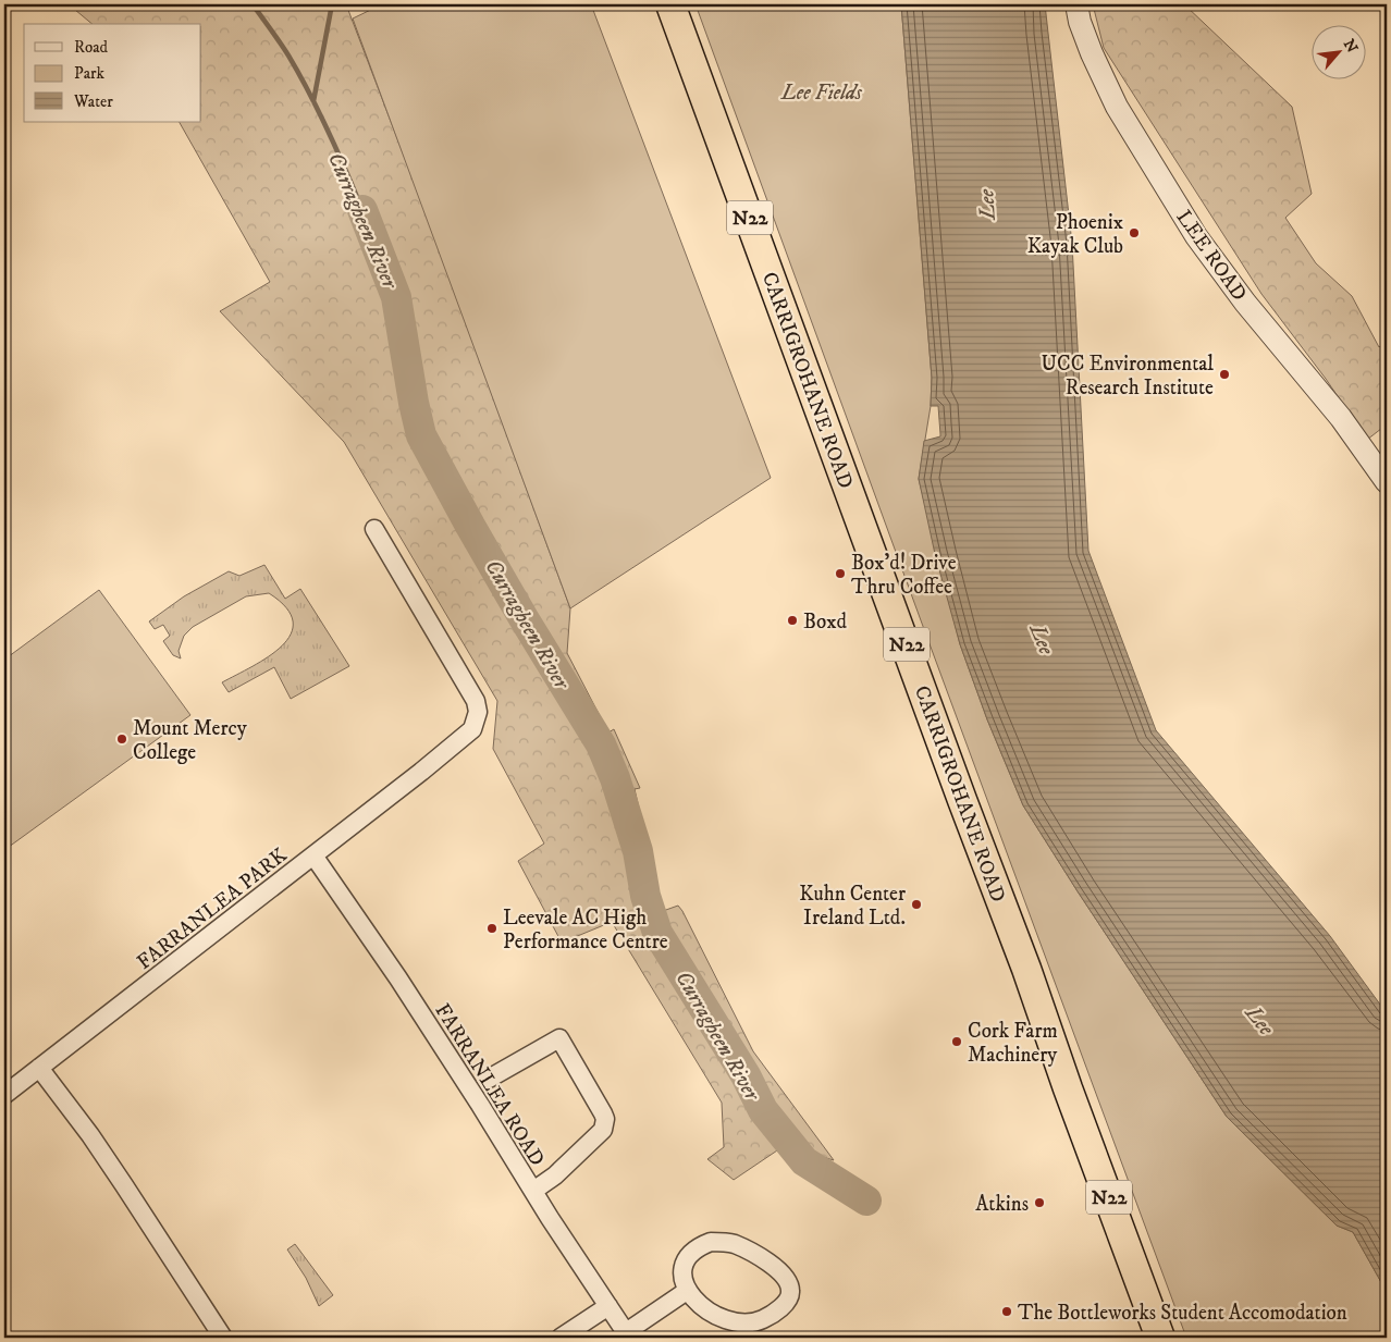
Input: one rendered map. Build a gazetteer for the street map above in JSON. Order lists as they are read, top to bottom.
{
  "streets": {
    "highway": ["N22", "CARRIGROHANE ROAD"],
    "street": ["LEE ROAD", "FARRANLEA PARK", "FARRANLEA ROAD"]
  },
  "crossings": [
    ["FARRANLEA PARK", "FARRANLEA ROAD"]
  ],
  "water": ["Lee", "Curragheen River"],
  "parks": ["Lee Fields"],
  "places": [
    "Phoenix Kayak Club",
    "UCC Environmental Research Institute",
    "Box'd! Drive Thru Coffee",
    "Boxd",
    "Mount Mercy College",
    "Kuhn Center Ireland Ltd.",
    "Leevale AC High Performance Centre",
    "Cork Farm Machinery",
    "Atkins",
    "The Bottleworks Student Accomodation"
  ],
  "legend": ["Road", "Park", "Water"],
  "north": "top right"
}
